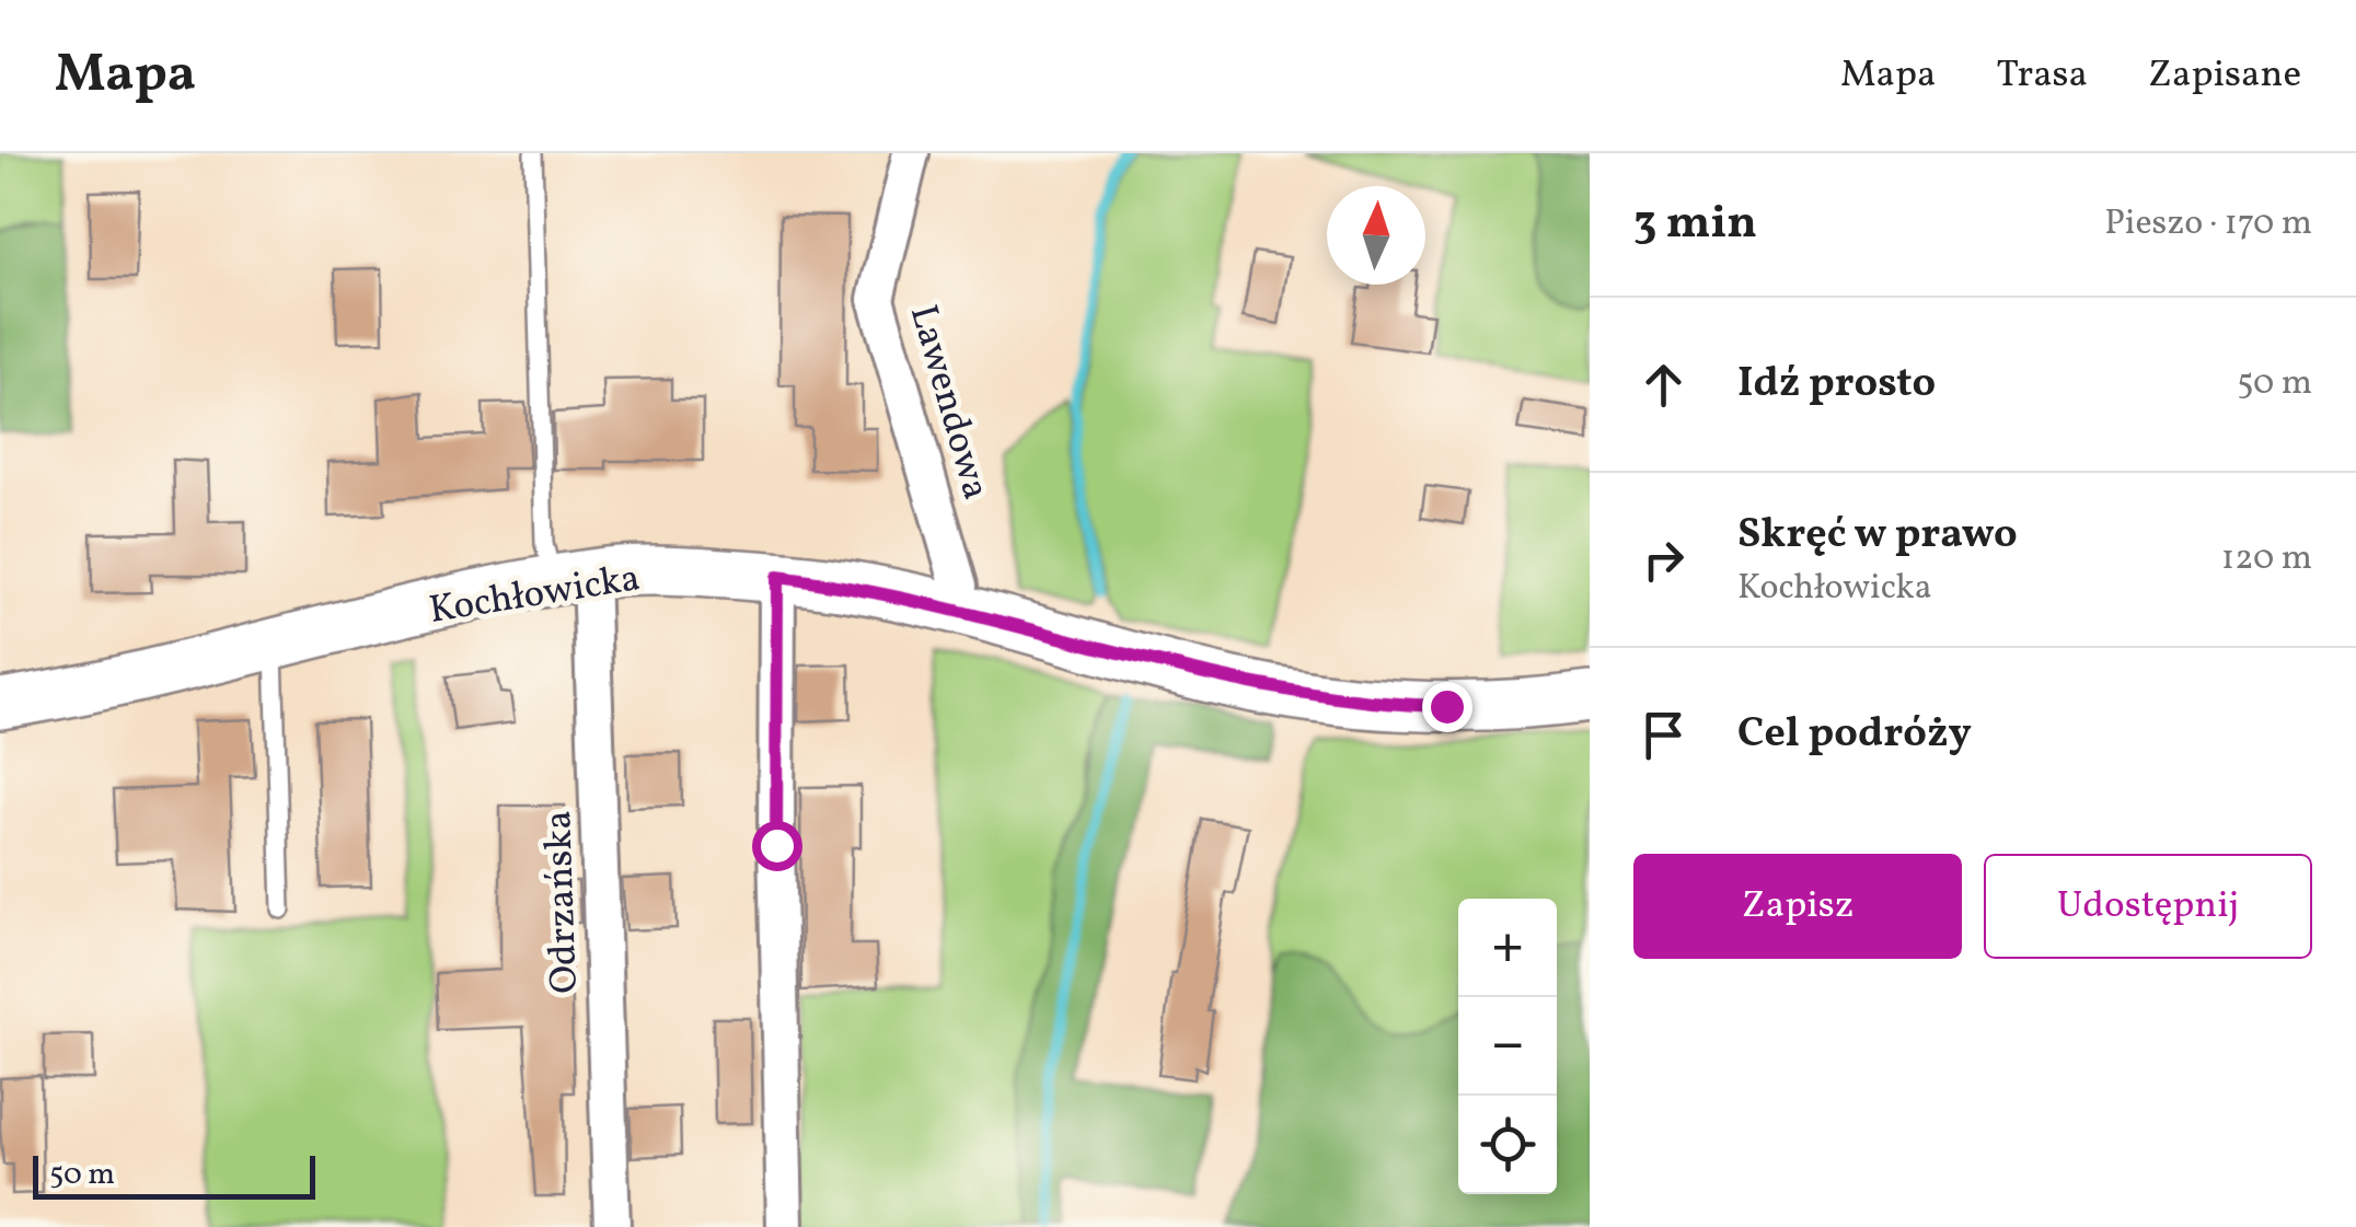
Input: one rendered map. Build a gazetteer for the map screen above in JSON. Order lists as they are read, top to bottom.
{
  "streets": {
    "street": ["Lawendowa", "Kochłowicka", "Odrzańska"]
  },
  "crossings": [
    ["Lawendowa", "Kochłowicka"],
    ["Kochłowicka", "Odrzańska"]
  ],
  "scale_bar": "50 m",
  "north": "top",
  "page": {
    "header": "Mapa",
    "nav": ["Mapa", "Trasa", "Zapisane"],
    "heading": ["3 min", "Pieszo · 170 m"],
    "list": [
      ["Idź prosto", "50 m"],
      ["Skręć w prawo", "Kochłowicka", "120 m"],
      "Cel podróży"
    ],
    "buttons": ["Zapisz", "Udostępnij"],
    "map_buttons": ["+", "−"],
    "scale": "50 m"
  }
}
